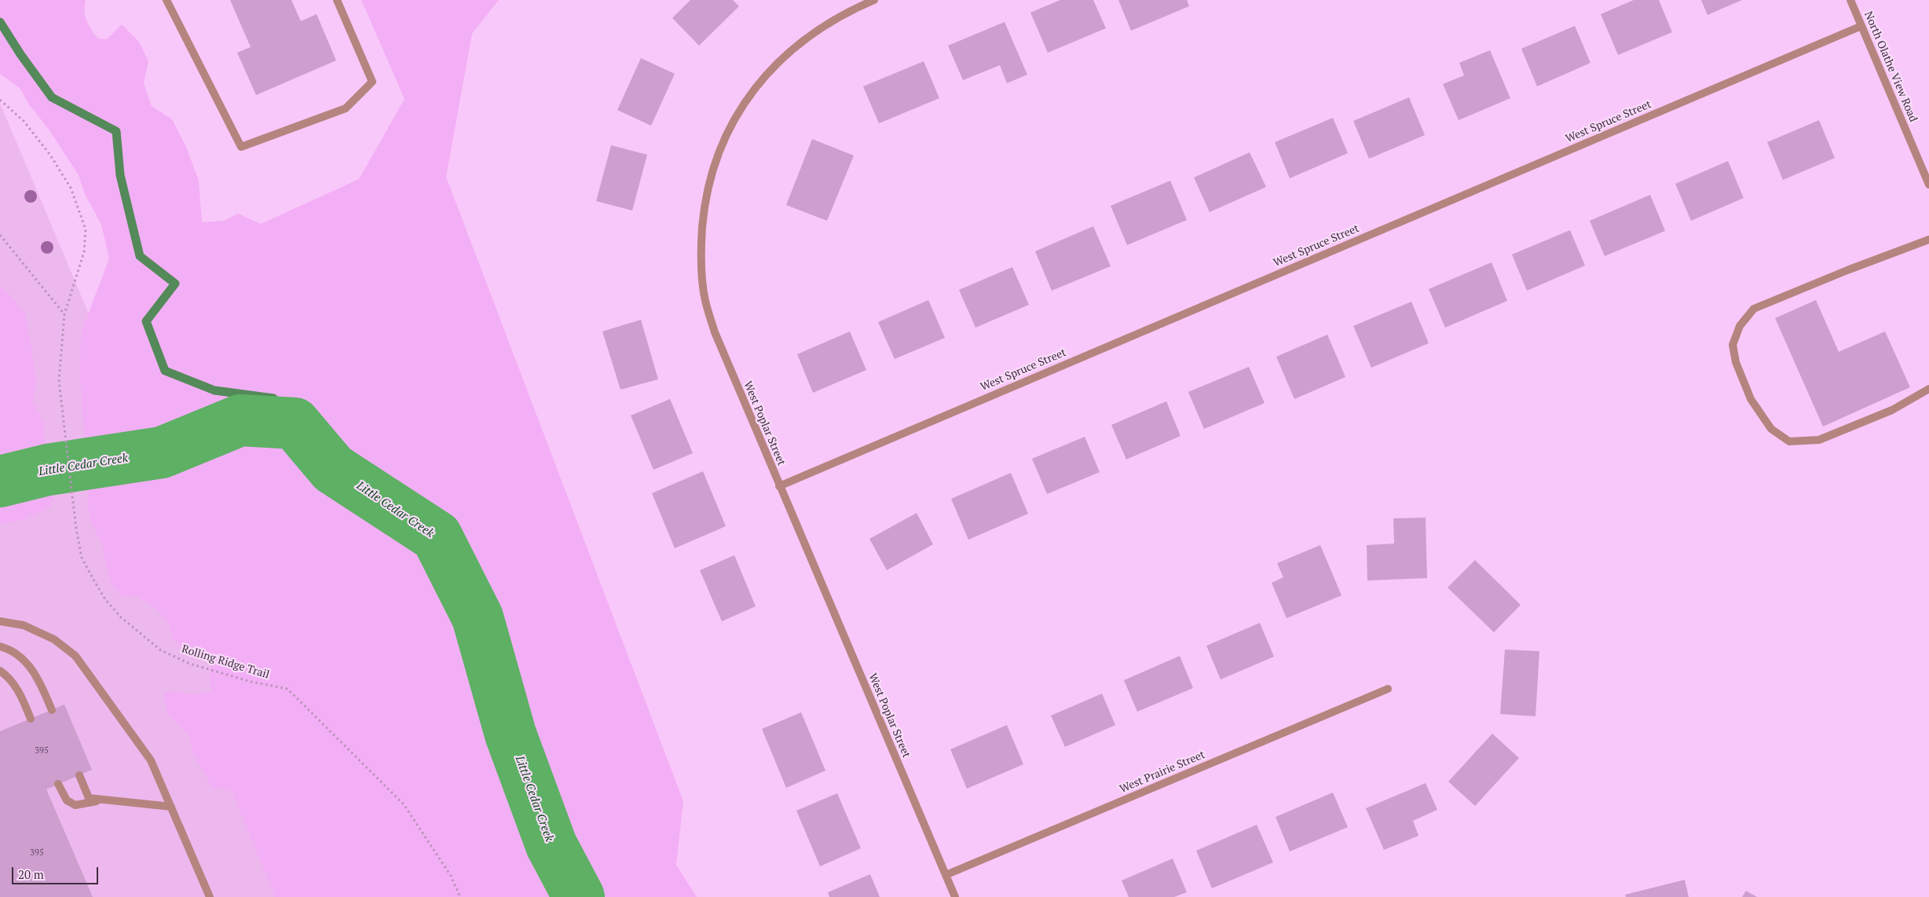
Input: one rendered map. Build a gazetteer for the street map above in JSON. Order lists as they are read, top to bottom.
{
  "streets": {
    "street": [
      "North Olathe View Road",
      "West Spruce Street",
      "West Poplar Street",
      "West Prairie Street"
    ],
    "path": ["Rolling Ridge Trail"]
  },
  "crossings": [
    ["North Olathe View Road", "West Spruce Street"],
    ["West Spruce Street", "West Poplar Street"],
    ["West Poplar Street", "West Prairie Street"]
  ],
  "water": ["Little Cedar Creek"],
  "house_numbers": ["395", "395"],
  "scale_bar": "20 m"
}
